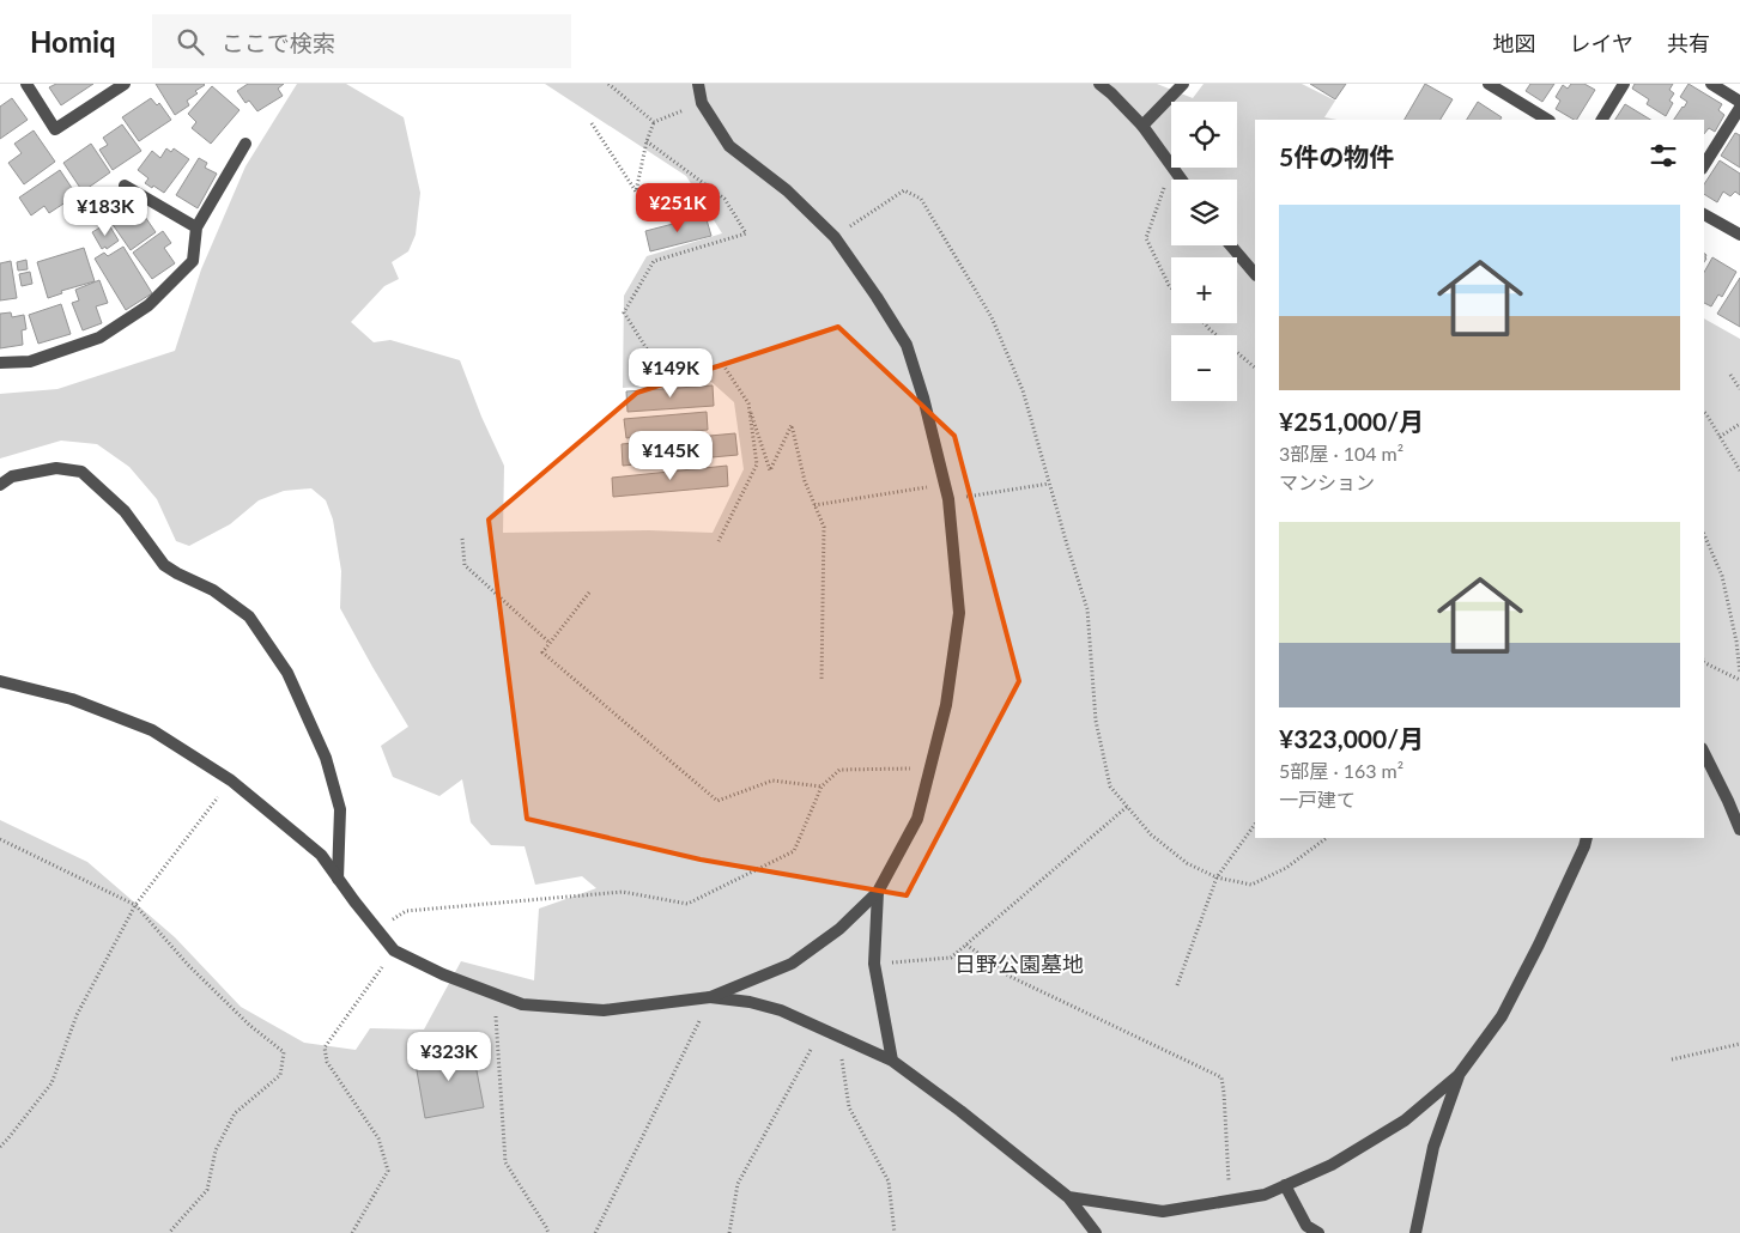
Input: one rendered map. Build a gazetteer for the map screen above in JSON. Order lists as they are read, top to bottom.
{
  "parks": ["日野公園墓地"],
  "page": {
    "header": "Homiq",
    "search": "ここで検索",
    "nav": ["地図", "レイヤ", "共有"],
    "map_buttons": ["+", "−"],
    "heading": "5件の物件",
    "price": [
      "¥251K",
      "¥183K",
      "¥149K",
      "¥145K",
      "¥323K"
    ],
    "list": [
      {
        "name": "¥251,000/月",
        "note": "3部屋 · 104 m² · マンション"
      },
      {
        "name": "¥323,000/月",
        "note": "5部屋 · 163 m² · 一戸建て"
      }
    ]
  }
}
